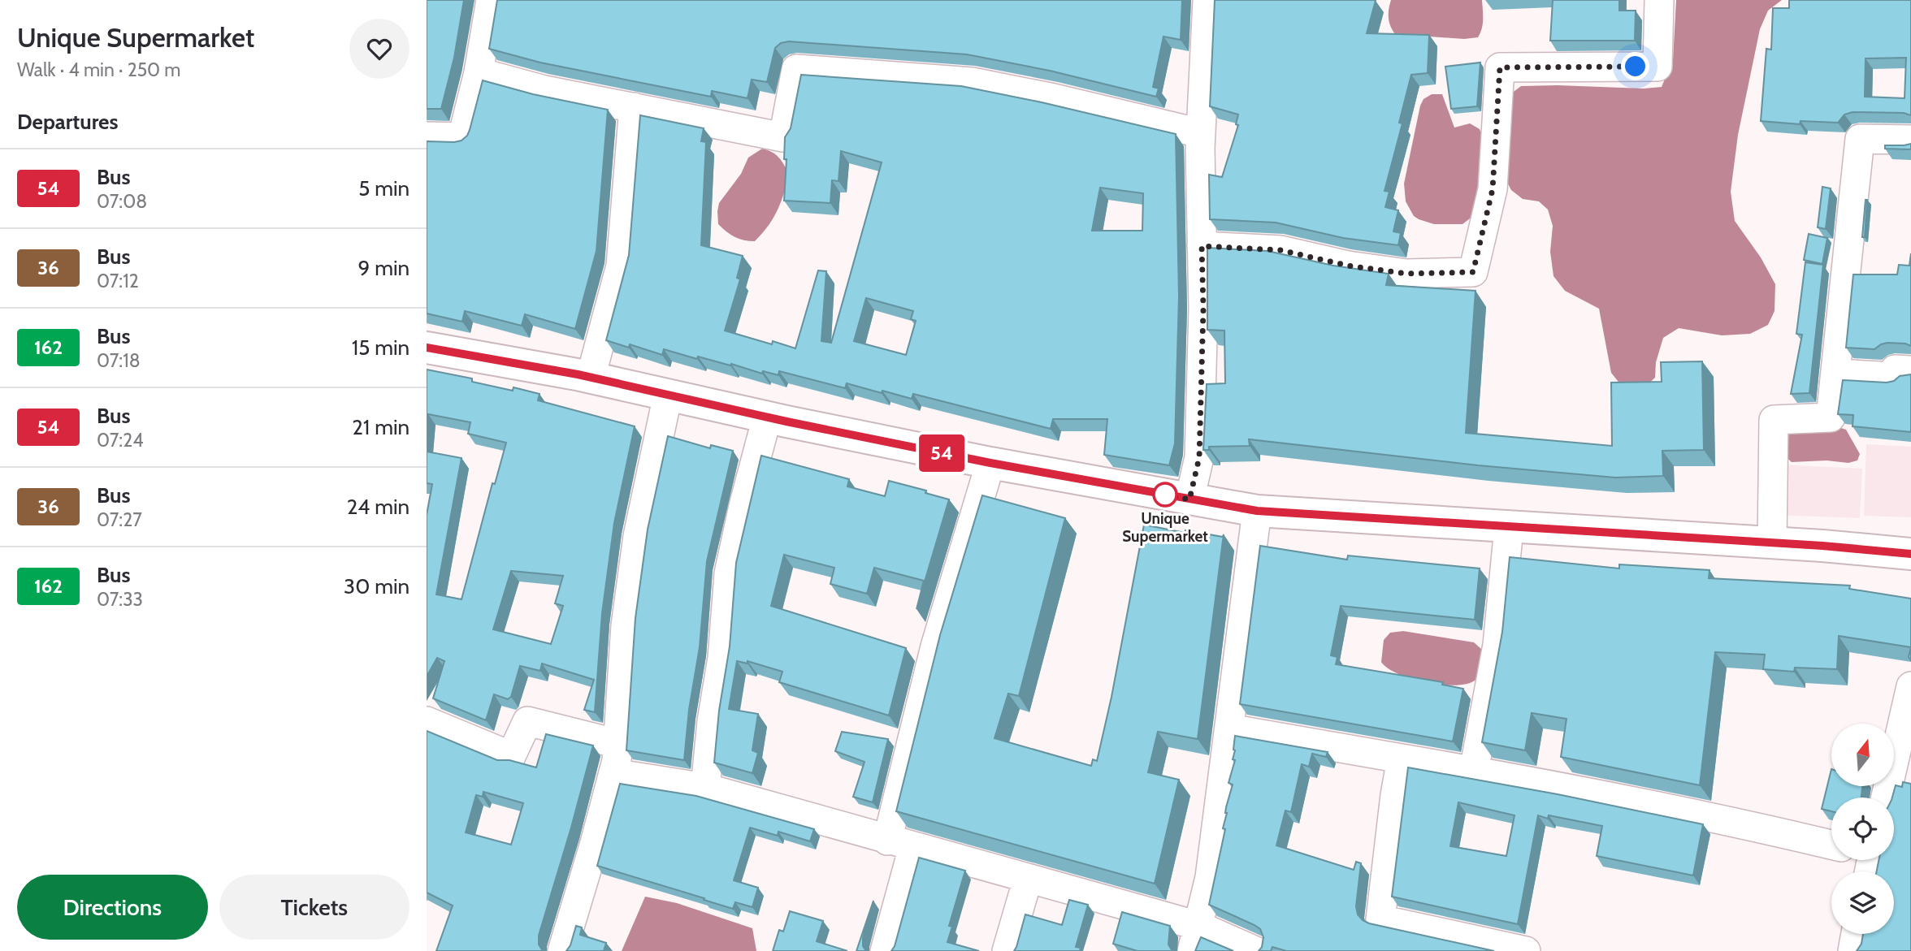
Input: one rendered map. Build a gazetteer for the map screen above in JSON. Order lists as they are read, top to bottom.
{
  "places": ["Unique Supermarket"],
  "lines": ["bus line 54"],
  "north": "top",
  "page": {
    "heading": [
      ["Unique Supermarket", "Walk · 4 min · 250 m"],
      "Departures"
    ],
    "on_map": "54",
    "list": [
      {
        "mark": "54",
        "name": "Bus",
        "note": "07:08",
        "value": "5 min"
      },
      {
        "mark": "36",
        "name": "Bus",
        "note": "07:12",
        "value": "9 min"
      },
      {
        "mark": "162",
        "name": "Bus",
        "note": "07:18",
        "value": "15 min"
      },
      {
        "mark": "54",
        "name": "Bus",
        "note": "07:24",
        "value": "21 min"
      },
      {
        "mark": "36",
        "name": "Bus",
        "note": "07:27",
        "value": "24 min"
      },
      {
        "mark": "162",
        "name": "Bus",
        "note": "07:33",
        "value": "30 min"
      }
    ],
    "buttons": ["Directions", "Tickets"]
  }
}
